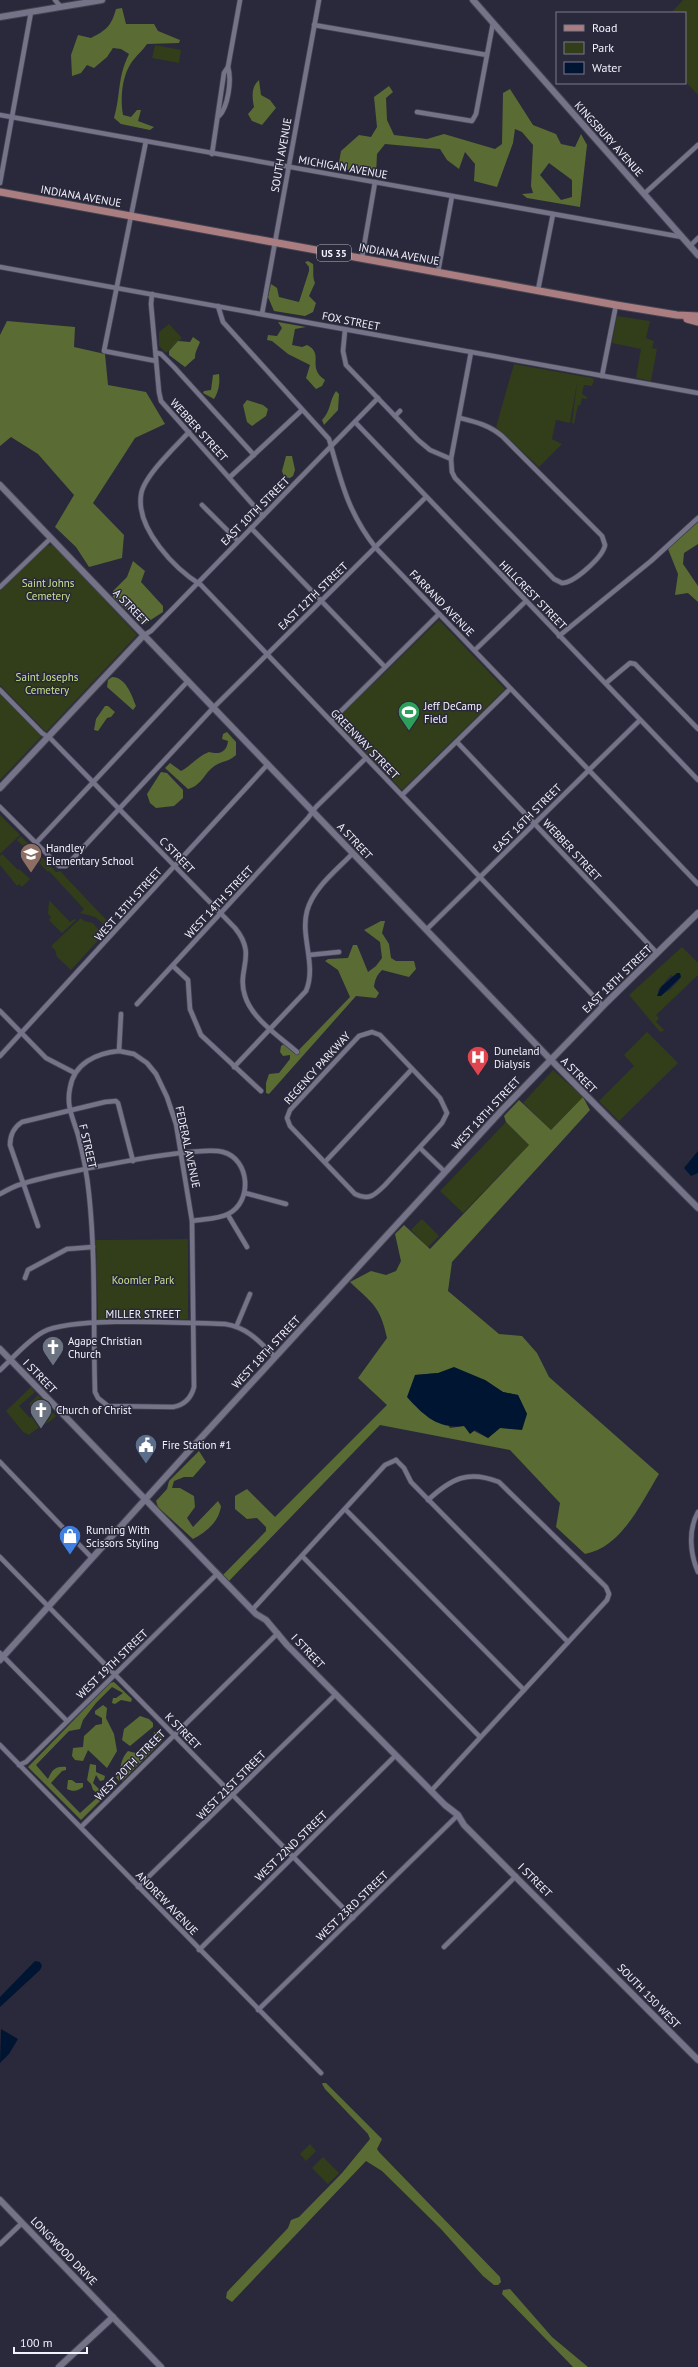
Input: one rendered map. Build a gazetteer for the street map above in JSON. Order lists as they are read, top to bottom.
{
  "streets": {
    "main road": ["INDIANA AVENUE", "US 35"],
    "street": [
      "KINGSBURY AVENUE",
      "SOUTH AVENUE",
      "MICHIGAN AVENUE",
      "FOX STREET",
      "WEBBER STREET",
      "EAST 10TH STREET",
      "HILLCREST STREET",
      "EAST 12TH STREET",
      "FARRAND AVENUE",
      "A STREET",
      "GREENWAY STREET",
      "EAST 16TH STREET",
      "C STREET",
      "WEST 14TH STREET",
      "WEST 13TH STREET",
      "EAST 18TH STREET",
      "REGENCY PARKWAY",
      "WEST 18TH STREET",
      "F STREET",
      "FEDERAL AVENUE",
      "MILLER STREET",
      "I STREET",
      "WEST 19TH STREET",
      "K STREET",
      "WEST 20TH STREET",
      "WEST 21ST STREET",
      "WEST 22ND STREET",
      "ANDREW AVENUE",
      "WEST 23RD STREET",
      "SOUTH 150 WEST",
      "LONGWOOD DRIVE"
    ]
  },
  "crossings": [
    ["KINGSBURY AVENUE", "MICHIGAN AVENUE"],
    ["SOUTH AVENUE", "MICHIGAN AVENUE"],
    ["SOUTH AVENUE", "INDIANA AVENUE"],
    ["SOUTH AVENUE", "FOX STREET"],
    ["FOX STREET", "WEBBER STREET"],
    ["FOX STREET", "FARRAND AVENUE"],
    ["WEBBER STREET", "EAST 10TH STREET"],
    ["WEBBER STREET", "GREENWAY STREET"],
    ["WEBBER STREET", "EAST 16TH STREET"],
    ["WEBBER STREET", "EAST 18TH STREET"],
    ["EAST 10TH STREET", "HILLCREST STREET"],
    ["EAST 10TH STREET", "FARRAND AVENUE"],
    ["EAST 10TH STREET", "A STREET"],
    ["EAST 10TH STREET", "GREENWAY STREET"],
    ["HILLCREST STREET", "EAST 12TH STREET"],
    ["HILLCREST STREET", "EAST 16TH STREET"],
    ["EAST 12TH STREET", "FARRAND AVENUE"],
    ["EAST 12TH STREET", "A STREET"],
    ["EAST 12TH STREET", "GREENWAY STREET"],
    ["EAST 12TH STREET", "C STREET"],
    ["FARRAND AVENUE", "EAST 16TH STREET"],
    ["A STREET", "EAST 16TH STREET"],
    ["A STREET", "WEST 14TH STREET"],
    ["A STREET", "WEST 13TH STREET"],
    ["A STREET", "EAST 18TH STREET"],
    ["A STREET", "WEST 18TH STREET"],
    ["GREENWAY STREET", "EAST 16TH STREET"],
    ["GREENWAY STREET", "WEST 14TH STREET"],
    ["GREENWAY STREET", "EAST 18TH STREET"],
    ["C STREET", "WEST 14TH STREET"],
    ["C STREET", "WEST 13TH STREET"],
    ["EAST 18TH STREET", "WEST 18TH STREET"],
    ["WEST 18TH STREET", "MILLER STREET"],
    ["WEST 18TH STREET", "I STREET"],
    ["WEST 18TH STREET", "K STREET"],
    ["F STREET", "FEDERAL AVENUE"],
    ["F STREET", "MILLER STREET"],
    ["FEDERAL AVENUE", "MILLER STREET"],
    ["MILLER STREET", "I STREET"],
    ["I STREET", "WEST 19TH STREET"],
    ["I STREET", "WEST 20TH STREET"],
    ["I STREET", "WEST 21ST STREET"],
    ["I STREET", "WEST 22ND STREET"],
    ["I STREET", "WEST 23RD STREET"],
    ["I STREET", "SOUTH 150 WEST"],
    ["WEST 19TH STREET", "K STREET"],
    ["WEST 19TH STREET", "ANDREW AVENUE"],
    ["K STREET", "WEST 20TH STREET"],
    ["K STREET", "WEST 21ST STREET"],
    ["K STREET", "WEST 22ND STREET"],
    ["K STREET", "WEST 23RD STREET"],
    ["WEST 20TH STREET", "ANDREW AVENUE"],
    ["WEST 21ST STREET", "ANDREW AVENUE"],
    ["WEST 22ND STREET", "ANDREW AVENUE"],
    ["ANDREW AVENUE", "WEST 23RD STREET"]
  ],
  "parks": ["Saint Johns Cemetery", "Saint Josephs Cemetery", "Koomler Park"],
  "places": {
    "sports": ["Jeff DeCamp Field"],
    "school or university": ["Handley Elementary School"],
    "hospital": ["Duneland Dialysis"],
    "church": ["Agape Christian Church", "Church of Christ"],
    "public building": ["Fire Station #1"],
    "shop": ["Running With Scissors Styling"]
  },
  "legend": ["Road", "Park", "Water"],
  "scale_bar": "100 m"
}
